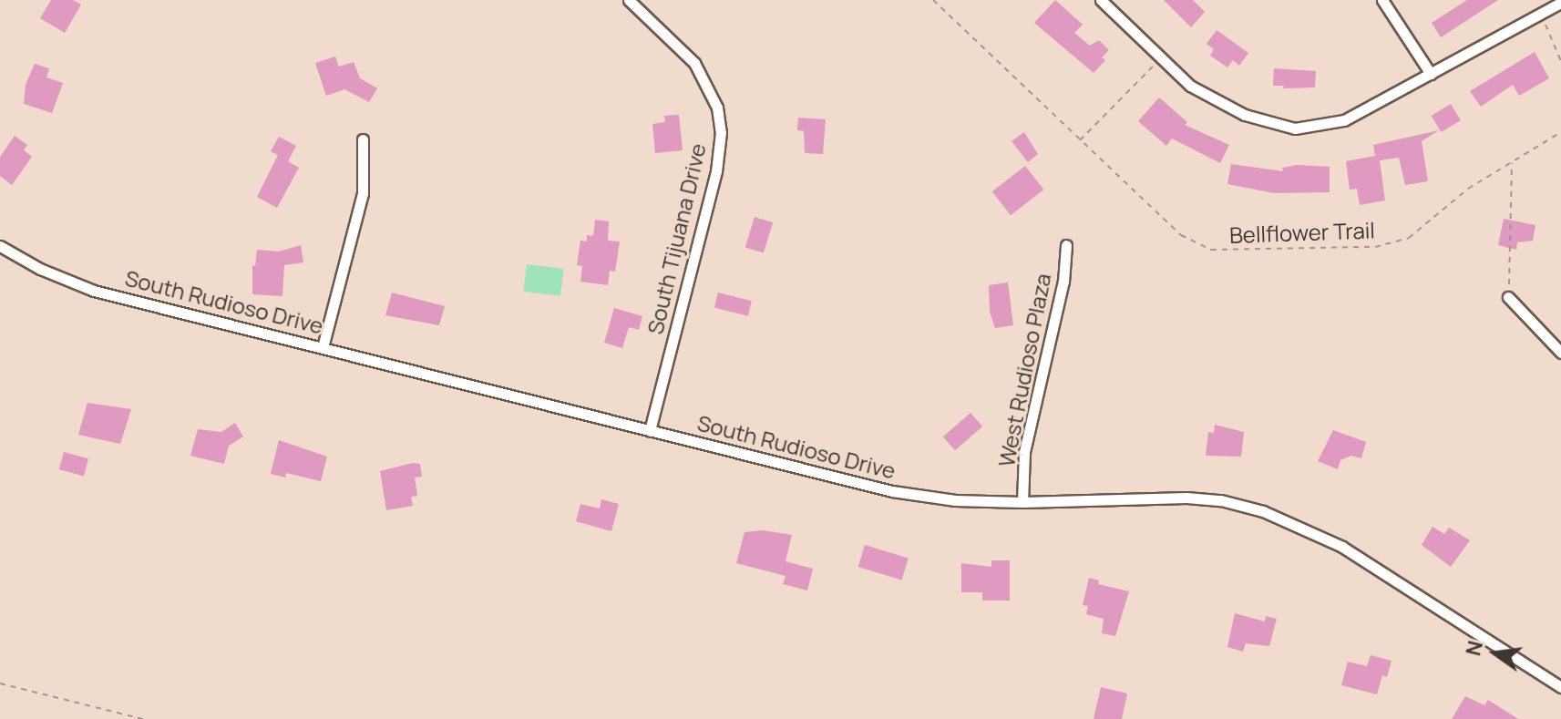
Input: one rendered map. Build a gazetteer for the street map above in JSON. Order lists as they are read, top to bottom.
{
  "streets": {
    "street": ["South Tijuana Drive", "South Rudioso Drive", "West Rudioso Plaza"],
    "path": ["Bellflower Trail"]
  },
  "crossings": [
    ["South Tijuana Drive", "South Rudioso Drive"],
    ["South Rudioso Drive", "West Rudioso Plaza"]
  ],
  "north": "left"
}
